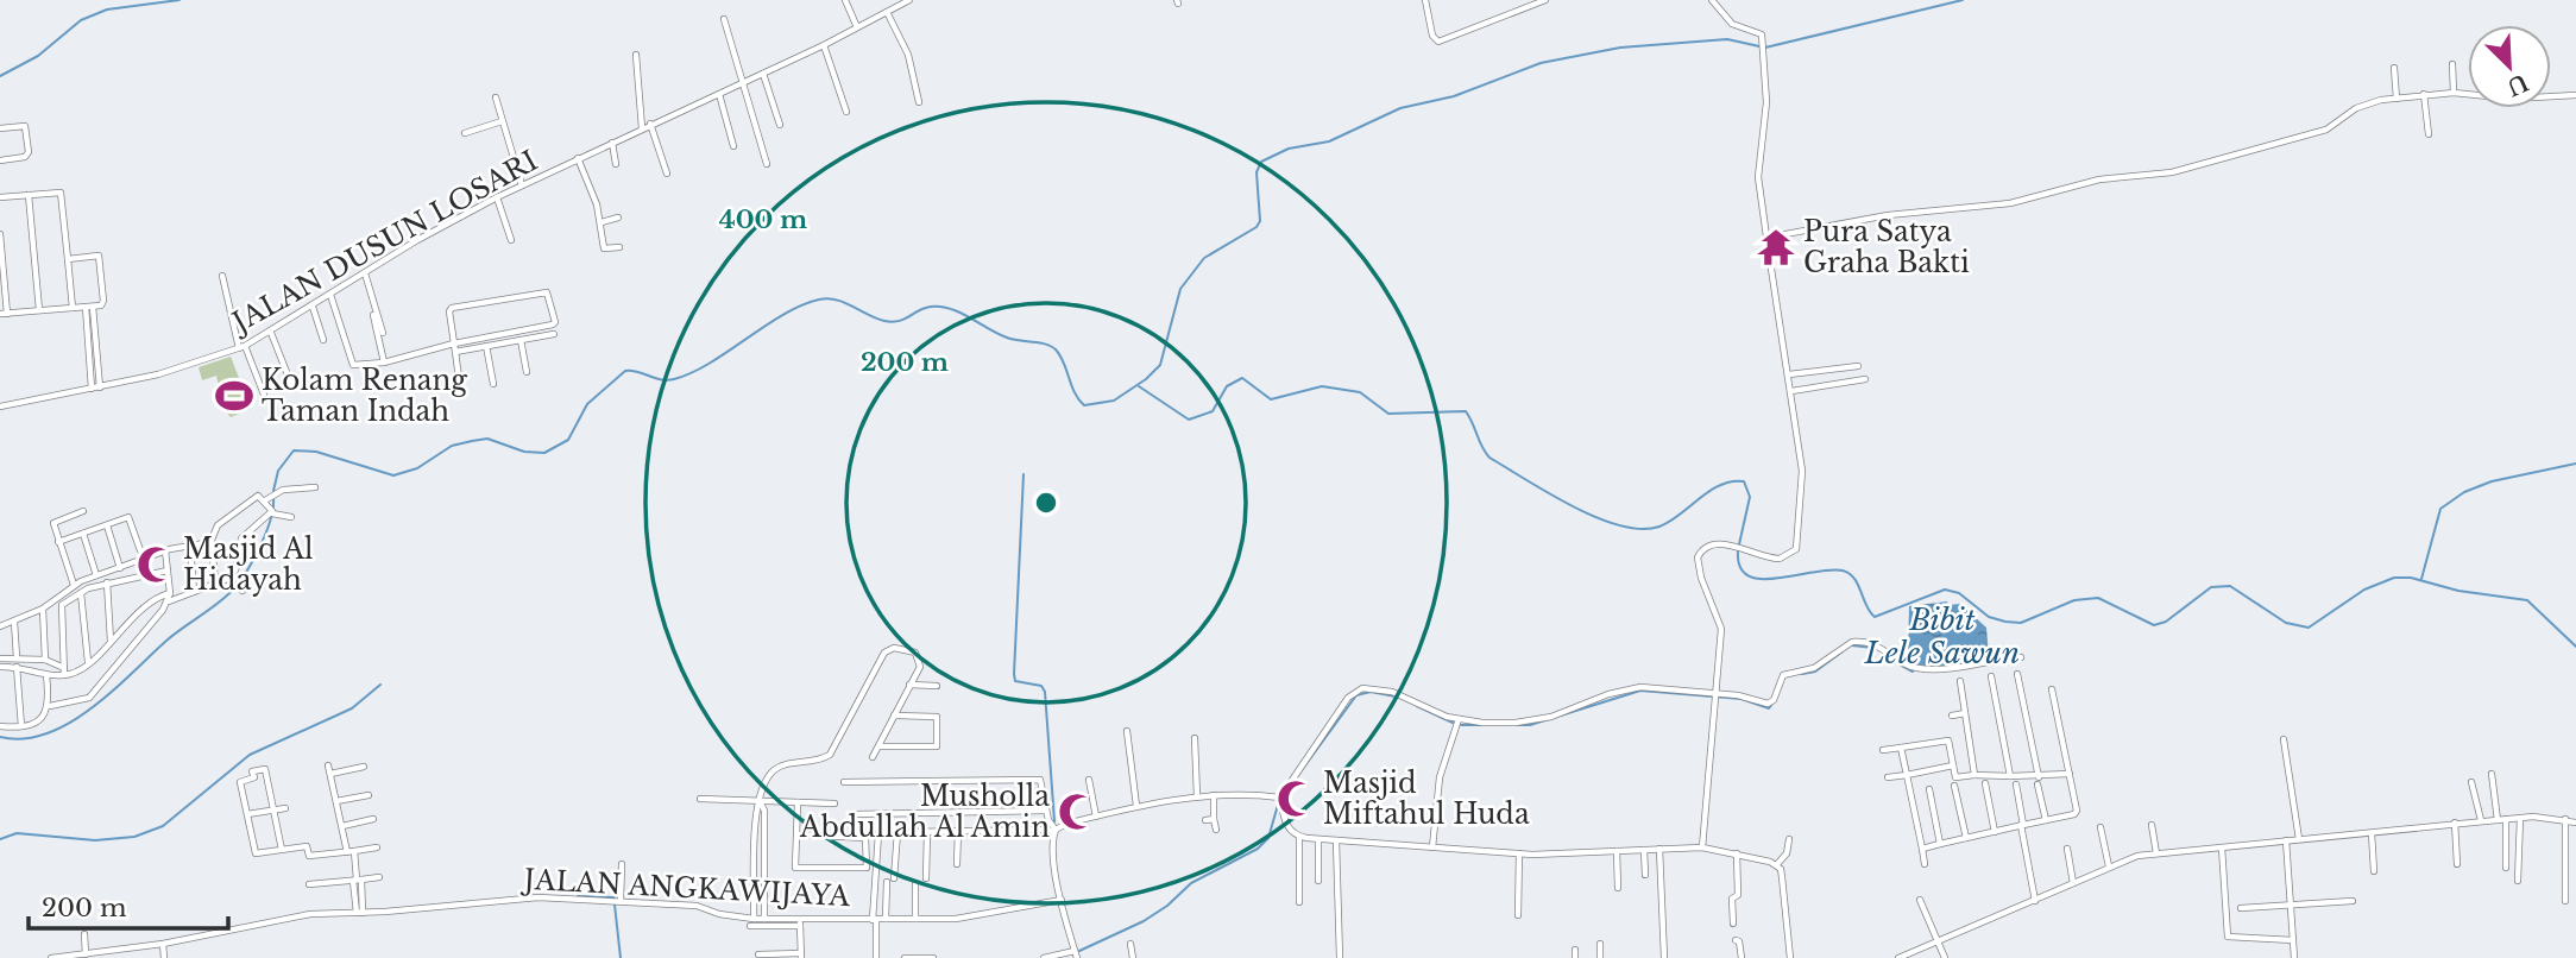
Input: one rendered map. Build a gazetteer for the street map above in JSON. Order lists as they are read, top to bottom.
{
  "streets": {
    "street": ["JALAN DUSUN LOSARI", "JALAN ANGKAWIJAYA"]
  },
  "water": ["Bibit Lele Sawun"],
  "places": {
    "temple": ["Pura Satya Graha Bakti"],
    "sports": ["Kolam Renang Taman Indah"],
    "mosque": ["Masjid Al Hidayah", "Masjid Miftahul Huda", "Musholla Abdullah Al Amin"]
  },
  "scale_bar": "200 m",
  "north": "bottom right",
  "rings": ["400 m", "200 m"]
}
